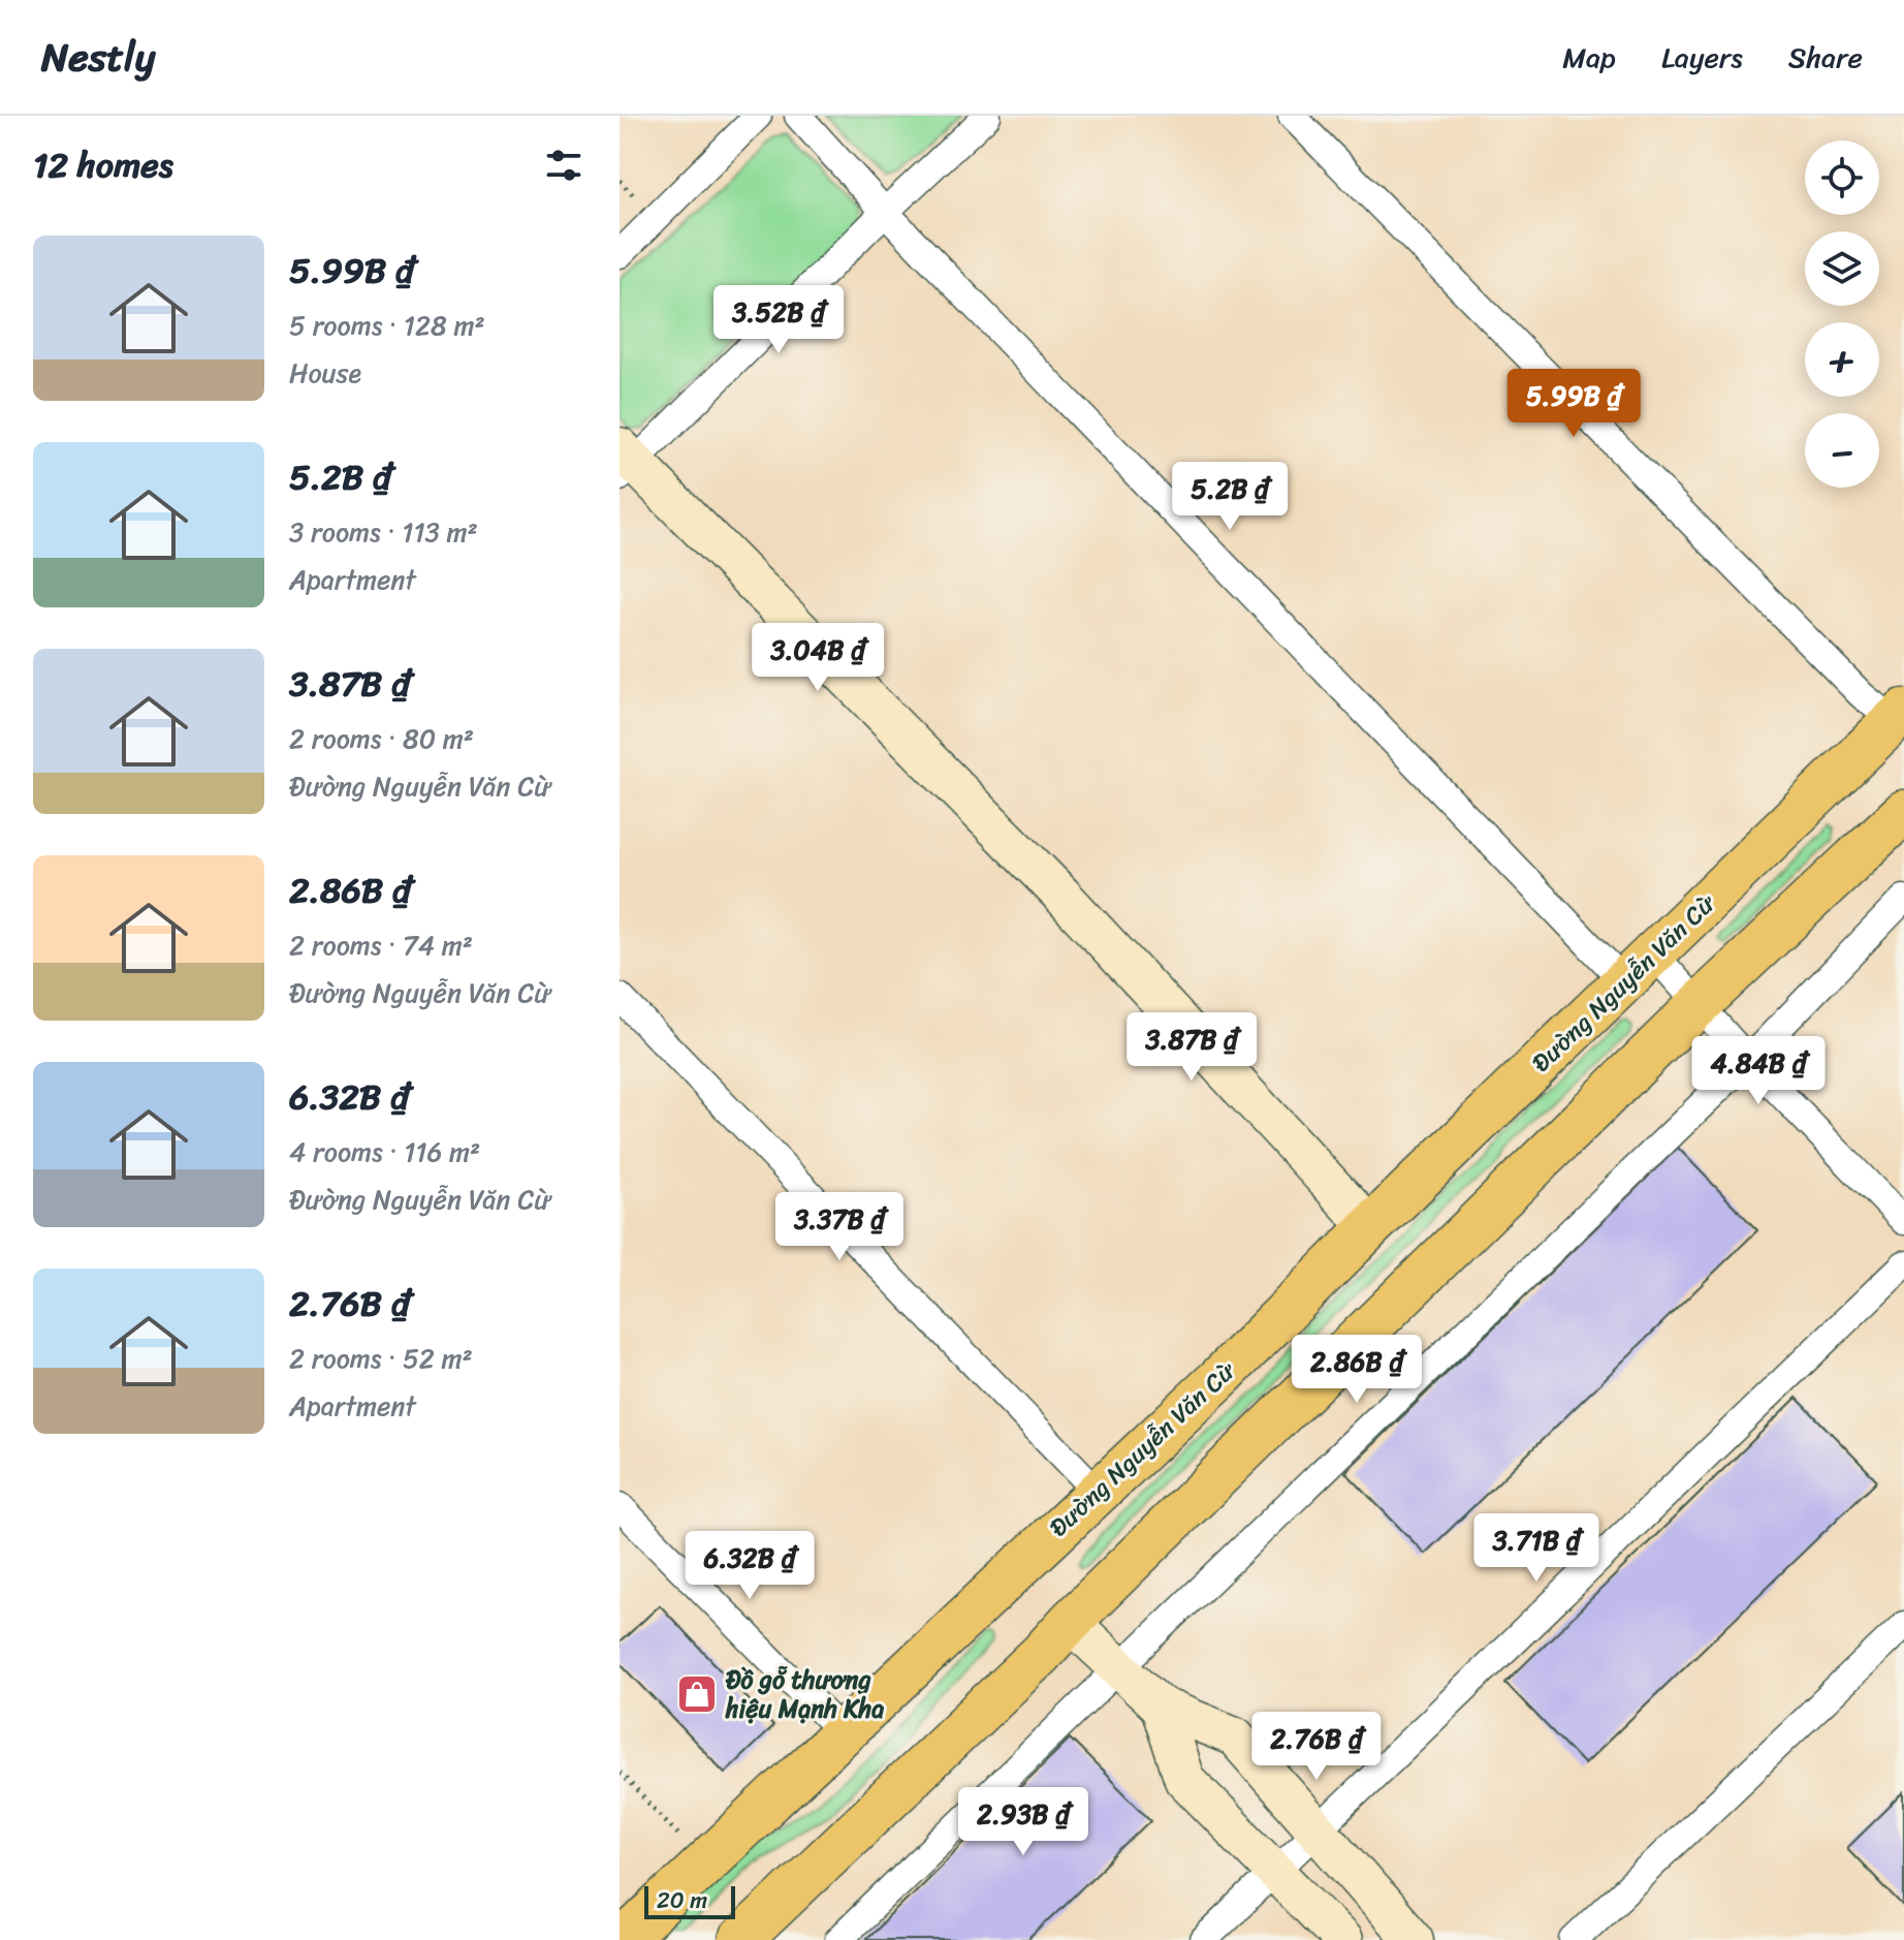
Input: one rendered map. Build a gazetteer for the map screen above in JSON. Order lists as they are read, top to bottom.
{
  "streets": {
    "main road": ["Đường Nguyễn Văn Cừ"]
  },
  "places": {
    "shop": ["Đồ gỗ thương hiệu Mạnh Kha"]
  },
  "scale_bar": "20 m",
  "page": {
    "header": "Nestly",
    "nav": ["Map", "Layers", "Share"],
    "heading": "12 homes",
    "map_buttons": ["+", "−"],
    "list": [
      {
        "name": "5.99B ₫",
        "note": "5 rooms · 128 m² · House"
      },
      {
        "name": "5.2B ₫",
        "note": "3 rooms · 113 m² · Apartment"
      },
      {
        "name": "3.87B ₫",
        "note": "2 rooms · 80 m² · Đường Nguyễn Văn Cừ"
      },
      {
        "name": "2.86B ₫",
        "note": "2 rooms · 74 m² · Đường Nguyễn Văn Cừ"
      },
      {
        "name": "6.32B ₫",
        "note": "4 rooms · 116 m² · Đường Nguyễn Văn Cừ"
      },
      {
        "name": "2.76B ₫",
        "note": "2 rooms · 52 m² · Apartment"
      }
    ],
    "price": [
      "3.52B ₫",
      "5.99B ₫",
      "5.2B ₫",
      "3.04B ₫",
      "3.87B ₫",
      "4.84B ₫",
      "3.37B ₫",
      "2.86B ₫",
      "3.71B ₫",
      "6.32B ₫",
      "2.76B ₫",
      "2.93B ₫"
    ],
    "scale": "20 m"
  }
}
